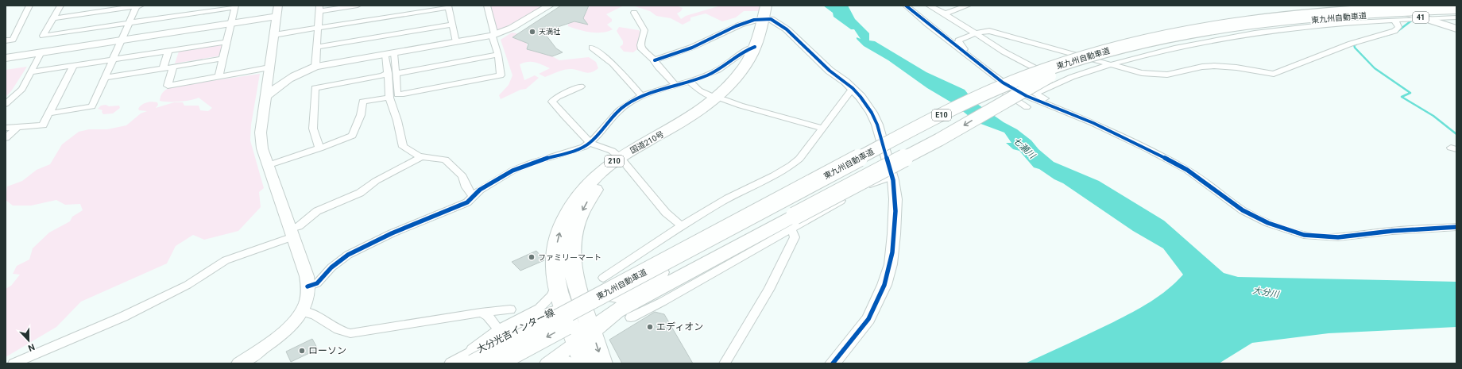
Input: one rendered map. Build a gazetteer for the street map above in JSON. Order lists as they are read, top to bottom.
{
  "streets": {
    "highway": [
      "東九州自動車道",
      "E10",
      "国道210号",
      "210"
    ],
    "main road": ["41"],
    "street": ["大分光吉インター線"]
  },
  "crossings": [
    ["東九州自動車道", "大分光吉インター線"],
    ["国道210号", "大分光吉インター線"]
  ],
  "water": ["七瀬川", "大分川"],
  "places": [
    "天満社",
    "ファミリーマート",
    "エディオン",
    "ローソン"
  ],
  "north": "bottom"
}
